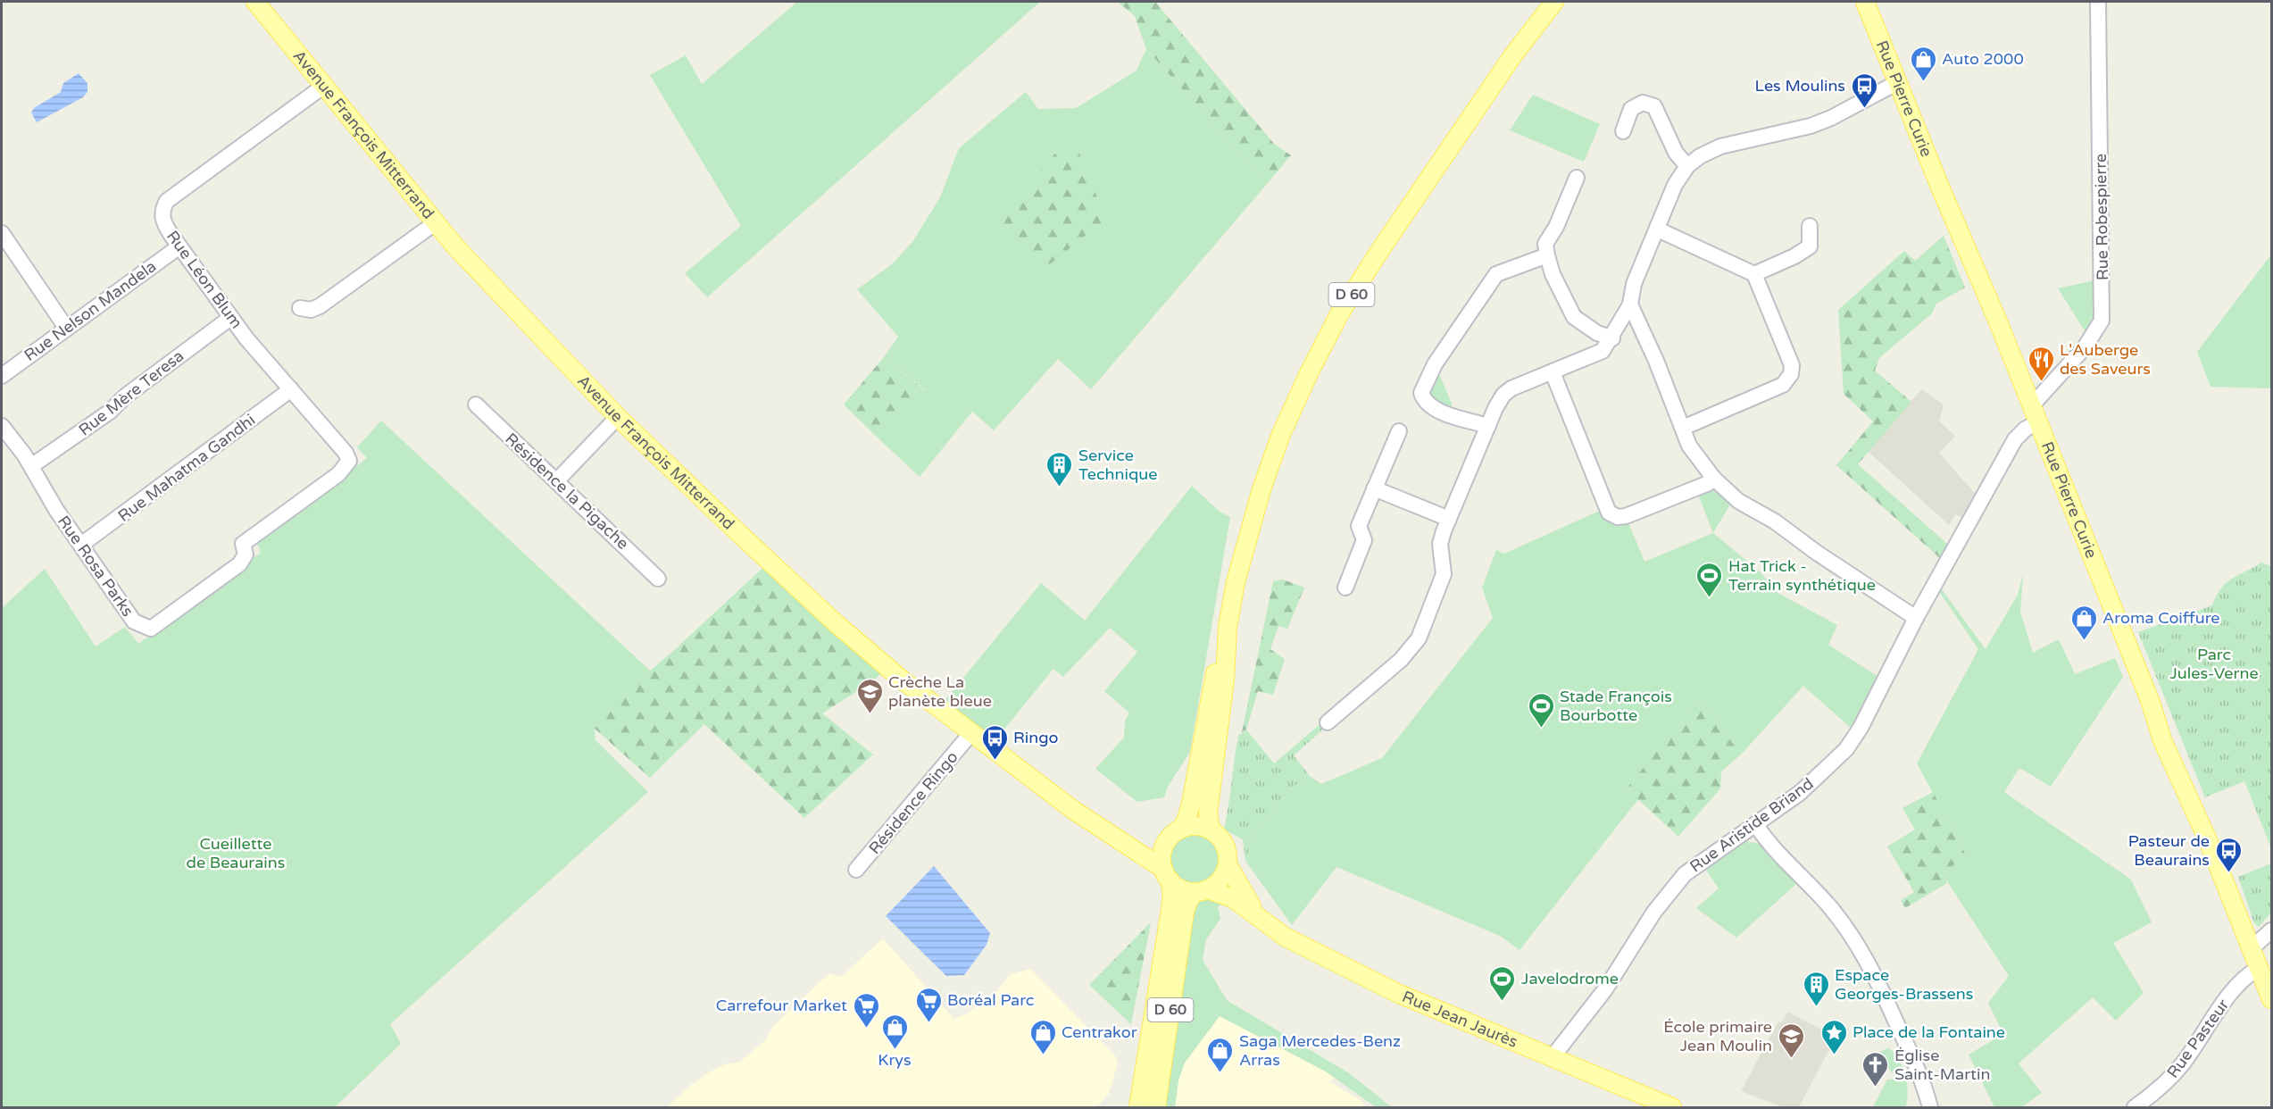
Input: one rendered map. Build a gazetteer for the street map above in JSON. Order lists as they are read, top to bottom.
{
  "streets": {
    "main road": [
      "Rue Pierre Curie",
      "Avenue François Mitterrand",
      "D 60",
      "Rue Jean Jaurès"
    ],
    "street": [
      "Rue Robespierre",
      "Rue Léon Blum",
      "Rue Nelson Mandela",
      "Rue Mère Teresa",
      "Rue Mahatma Gandhi",
      "Résidence la Pigache",
      "Rue Rosa Parks",
      "Résidence Ringo",
      "Rue Aristide Briand",
      "Rue Pasteur"
    ]
  },
  "crossings": [
    ["Rue Pierre Curie", "Rue Robespierre"],
    ["Rue Pierre Curie", "Rue Aristide Briand"],
    ["Rue Pierre Curie", "Rue Pasteur"],
    ["Avenue François Mitterrand", "Rue Léon Blum"],
    ["Avenue François Mitterrand", "D 60"],
    ["Avenue François Mitterrand", "Résidence Ringo"],
    ["Avenue François Mitterrand", "Rue Jean Jaurès"],
    ["Rue Léon Blum", "Rue Nelson Mandela"],
    ["Rue Léon Blum", "Rue Mère Teresa"],
    ["Rue Léon Blum", "Rue Mahatma Gandhi"],
    ["Rue Léon Blum", "Rue Rosa Parks"],
    ["D 60", "Rue Jean Jaurès"],
    ["Rue Mère Teresa", "Rue Rosa Parks"],
    ["Rue Mahatma Gandhi", "Rue Rosa Parks"],
    ["Rue Aristide Briand", "Rue Jean Jaurès"]
  ],
  "parks": ["Parc Jules-Verne", "Cueillette de Beaurains"],
  "places": {
    "shop": [
      "Auto 2000",
      "Aroma Coiffure",
      "Krys",
      "Centrakor",
      "Saga Mercedes-Benz Arras"
    ],
    "bus stop": ["Les Moulins", "Ringo", "Pasteur de Beaurains"],
    "restaurant": ["L'Auberge des Saveurs"],
    "building": ["Service Technique", "Espace Georges-Brassens"],
    "sports": ["Hat Trick - Terrain synthétique", "Stade François Bourbotte", "Javelodrome"],
    "school or university": ["Crèche La planète bleue", "École primaire Jean Moulin"],
    "supermarket": ["Boréal Parc", "Carrefour Market"],
    "place": ["Place de la Fontaine"],
    "church": ["Église Saint-Martin"]
  }
}
